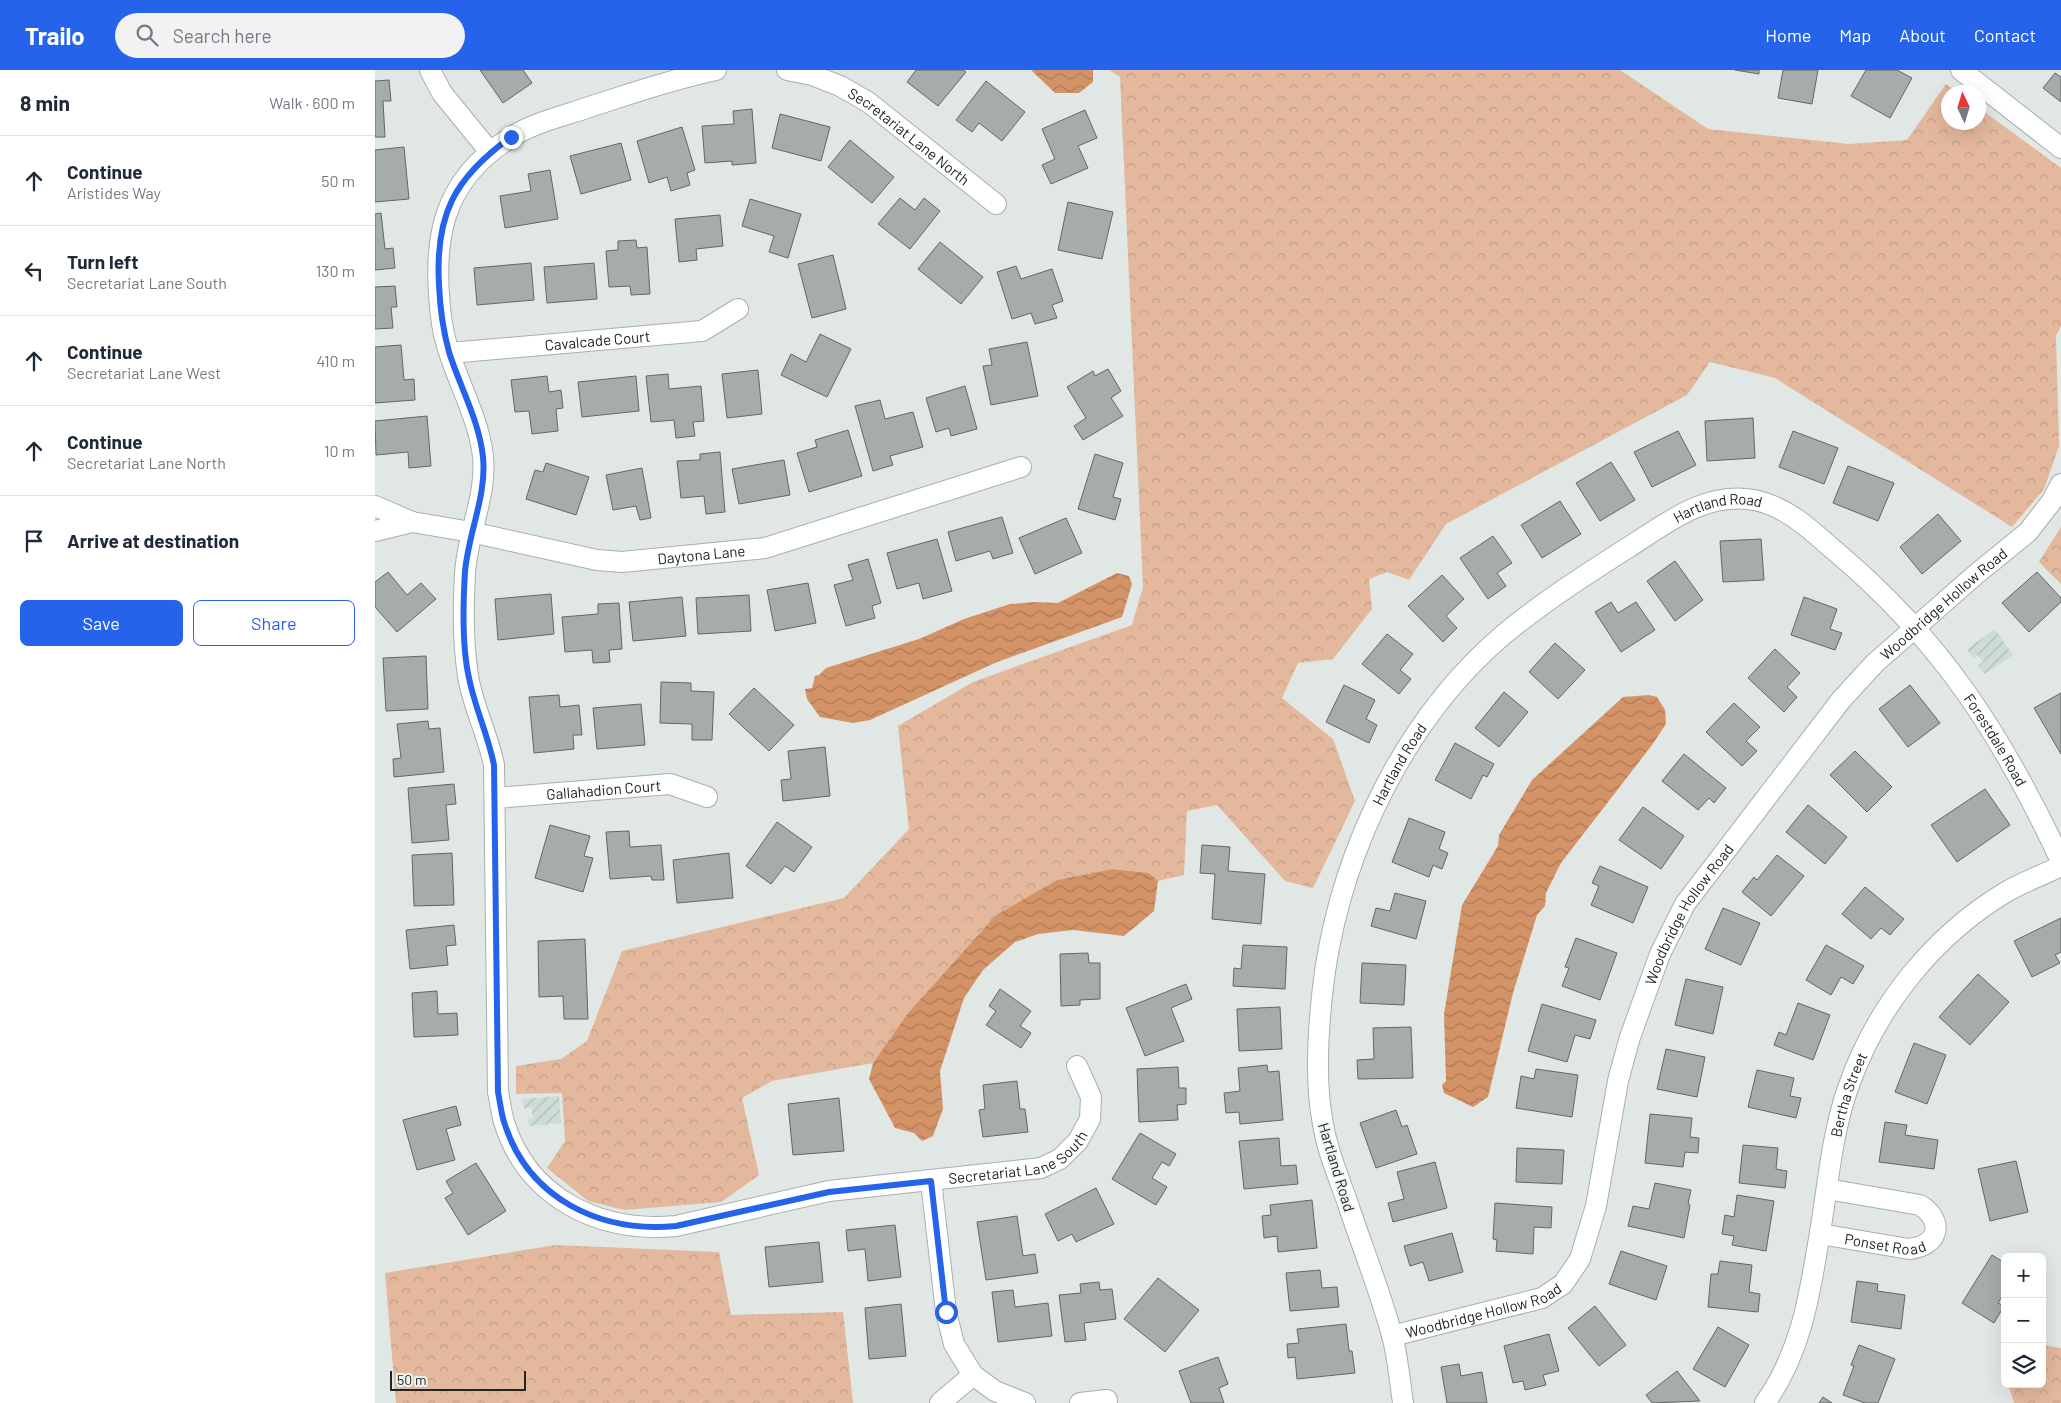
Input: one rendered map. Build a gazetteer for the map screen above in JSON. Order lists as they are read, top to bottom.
{
  "streets": {
    "street": [
      "Secretariat Lane North",
      "Cavalcade Court",
      "Hartland Road",
      "Daytona Lane",
      "Woodbridge Hollow Road",
      "Forestdale Road",
      "Gallahadion Court",
      "Bertha Street",
      "Secretariat Lane South",
      "Ponset Road"
    ]
  },
  "crossings": [
    ["Cavalcade Court", "Secretariat Lane South"],
    ["Hartland Road", "Woodbridge Hollow Road"],
    ["Hartland Road", "Forestdale Road"],
    ["Daytona Lane", "Secretariat Lane South"],
    ["Woodbridge Hollow Road", "Forestdale Road"],
    ["Gallahadion Court", "Secretariat Lane South"],
    ["Bertha Street", "Ponset Road"]
  ],
  "scale_bar": "50 m",
  "north": "top",
  "page": {
    "header": "Trailo",
    "search": "Search here",
    "nav": [
      "Home",
      "Map",
      "About",
      "Contact"
    ],
    "heading": ["8 min", "Walk · 600 m"],
    "list": [
      ["Continue", "Aristides Way", "50 m"],
      ["Turn left", "Secretariat Lane South", "130 m"],
      ["Continue", "Secretariat Lane West", "410 m"],
      ["Continue", "Secretariat Lane North", "10 m"],
      "Arrive at destination"
    ],
    "buttons": ["Save", "Share"],
    "map_buttons": ["+", "−"],
    "scale": "50 m"
  }
}
